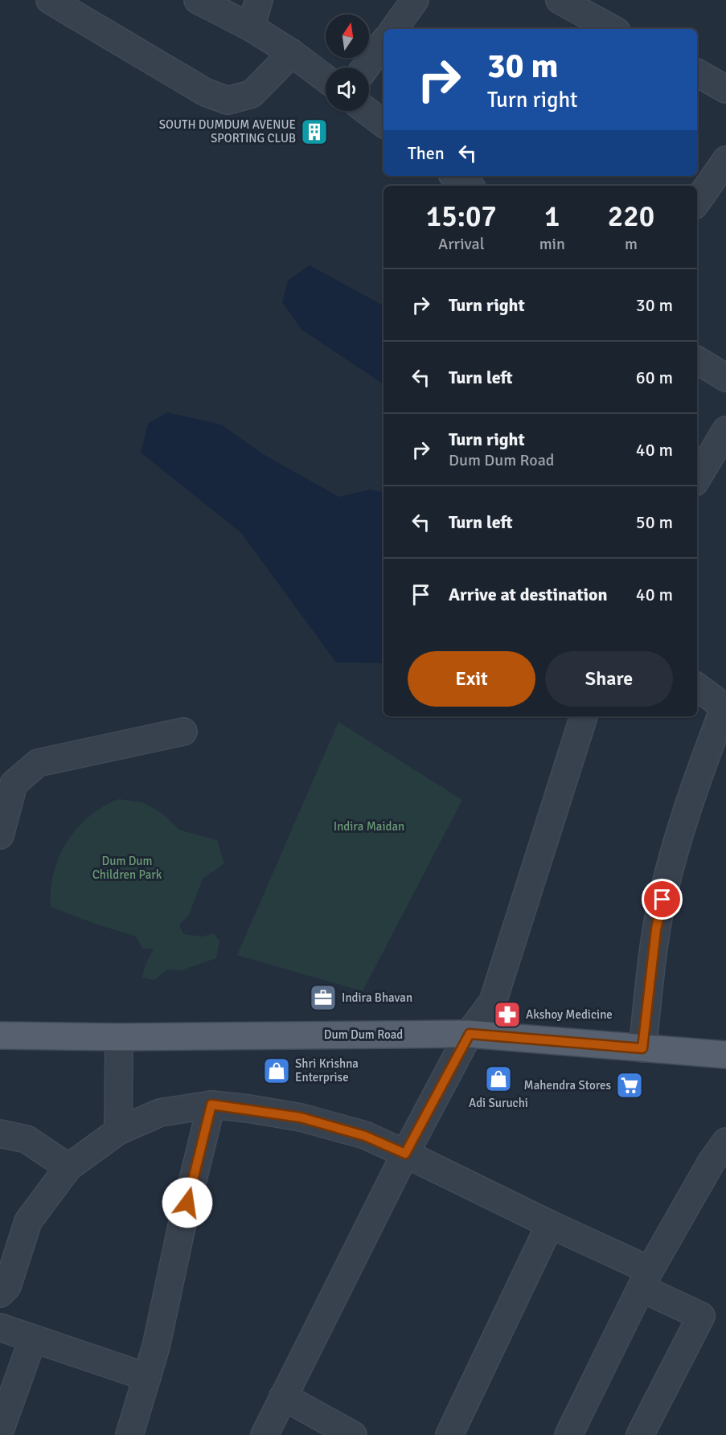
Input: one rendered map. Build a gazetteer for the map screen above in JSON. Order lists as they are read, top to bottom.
{
  "streets": {
    "main road": ["Dum Dum Road"]
  },
  "parks": ["Indira Maidan", "Dum Dum Children Park"],
  "places": {
    "building": ["SOUTH DUMDUM AVENUE SPORTING CLUB"],
    "office": ["Indira Bhavan"],
    "pharmacy": ["Akshoy Medicine"],
    "shop": ["Shri Krishna Enterprise", "Adi Suruchi"],
    "supermarket": ["Mahendra Stores"]
  },
  "north": "top",
  "page": {
    "turn": ["30 m", "Turn right"],
    "then": "Then",
    "eta": [
      "15:07",
      "Arrival",
      "1",
      "min",
      "220",
      "m"
    ],
    "list": [
      {
        "name": "Turn right",
        "value": "30 m"
      },
      {
        "name": "Turn left",
        "value": "60 m"
      },
      {
        "name": "Turn right",
        "note": "Dum Dum Road",
        "value": "40 m"
      },
      {
        "name": "Turn left",
        "value": "50 m"
      },
      {
        "name": "Arrive at destination",
        "value": "40 m"
      }
    ],
    "buttons": ["Exit", "Share"]
  }
}
